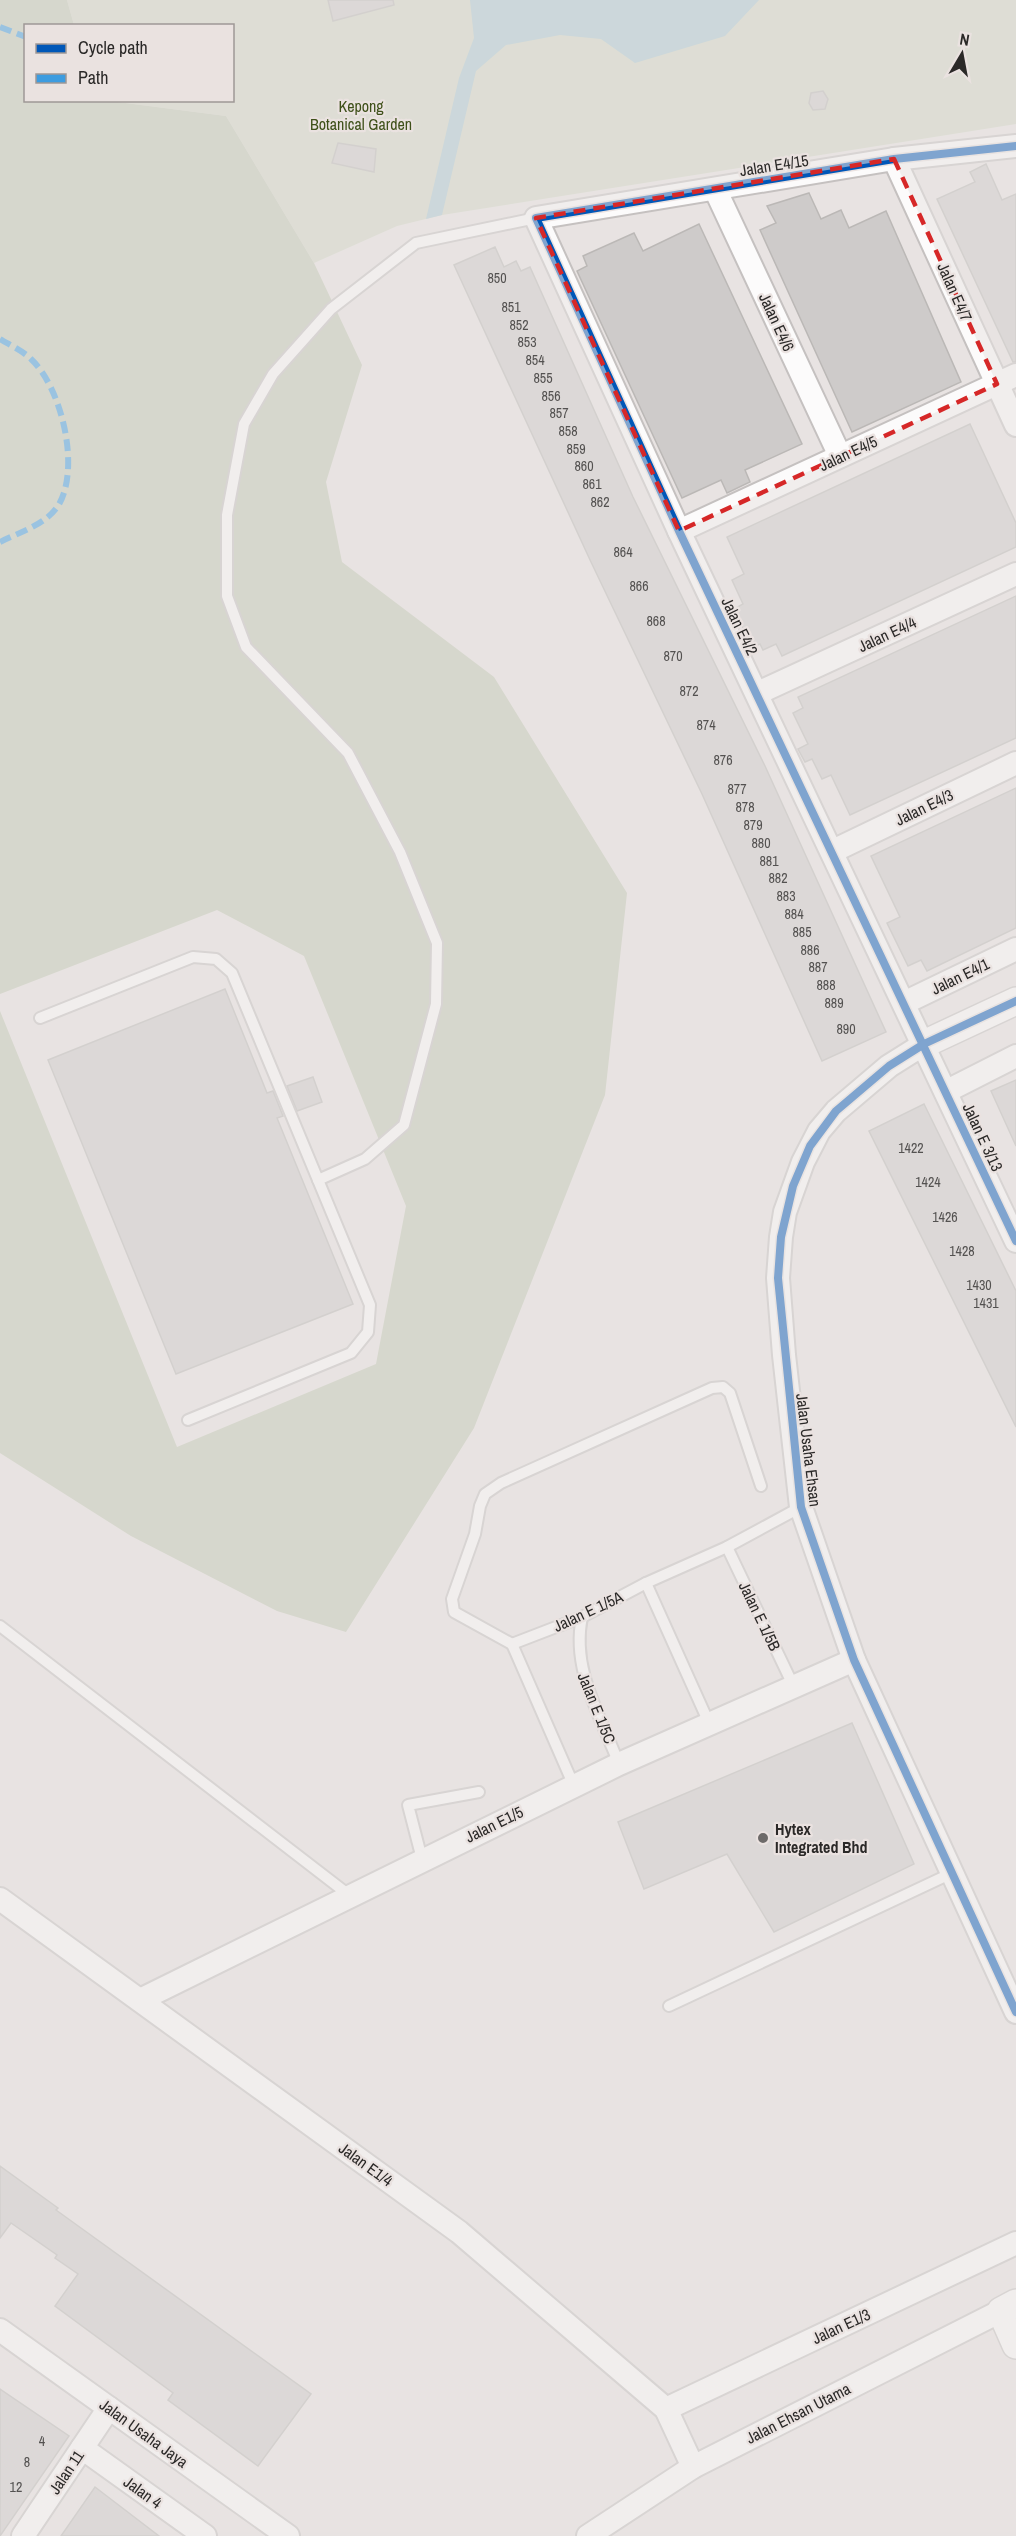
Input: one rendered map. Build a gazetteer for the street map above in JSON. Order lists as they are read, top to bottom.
{
  "streets": {
    "street": [
      "Jalan E4/15",
      "Jalan E4/7",
      "Jalan E4/6",
      "Jalan E4/5",
      "Jalan E4/2",
      "Jalan E4/4",
      "Jalan E4/3",
      "Jalan E4/1",
      "Jalan E 3/13",
      "Jalan Usaha Ehsan",
      "Jalan E1/5",
      "Jalan E1/4",
      "Jalan E1/3",
      "Jalan Ehsan Utama",
      "Jalan Usaha Jaya",
      "Jalan 11",
      "Jalan 4"
    ],
    "lane": ["Jalan E 1/5A", "Jalan E 1/5B", "Jalan E 1/5C"]
  },
  "crossings": [
    ["Jalan E4/15", "Jalan E4/7"],
    ["Jalan E4/15", "Jalan E4/6"],
    ["Jalan E4/15", "Jalan E4/2"],
    ["Jalan E4/7", "Jalan E4/5"],
    ["Jalan E4/6", "Jalan E4/5"],
    ["Jalan E4/5", "Jalan E4/2"],
    ["Jalan E4/2", "Jalan E4/4"],
    ["Jalan E4/2", "Jalan E4/3"],
    ["Jalan E4/2", "Jalan E4/1"],
    ["Jalan E4/2", "Jalan E 3/13"],
    ["Jalan E4/2", "Jalan Usaha Ehsan"],
    ["Jalan E 3/13", "Jalan Usaha Ehsan"],
    ["Jalan Usaha Ehsan", "Jalan E 1/5A"],
    ["Jalan Usaha Ehsan", "Jalan E1/5"],
    ["Jalan E 1/5A", "Jalan E 1/5B"],
    ["Jalan E 1/5A", "Jalan E 1/5C"],
    ["Jalan E 1/5B", "Jalan E1/5"],
    ["Jalan E 1/5C", "Jalan E1/5"],
    ["Jalan E1/5", "Jalan E1/4"],
    ["Jalan E1/4", "Jalan E1/3"],
    ["Jalan E1/4", "Jalan Ehsan Utama"],
    ["Jalan Usaha Jaya", "Jalan 11"],
    ["Jalan 11", "Jalan 4"]
  ],
  "parks": ["Kepong Botanical Garden"],
  "places": ["Hytex Integrated Bhd"],
  "house_numbers": [
    "850",
    "851",
    "852",
    "853",
    "854",
    "855",
    "856",
    "857",
    "858",
    "859",
    "860",
    "861",
    "862",
    "864",
    "866",
    "868",
    "870",
    "872",
    "874",
    "876",
    "877",
    "878",
    "879",
    "880",
    "881",
    "882",
    "883",
    "884",
    "885",
    "886",
    "887",
    "888",
    "889",
    "890",
    "1422",
    "1424",
    "1426",
    "1428",
    "1430",
    "1431",
    "4",
    "8",
    "12"
  ],
  "legend": ["Cycle path", "Path"],
  "north": "top"
}
